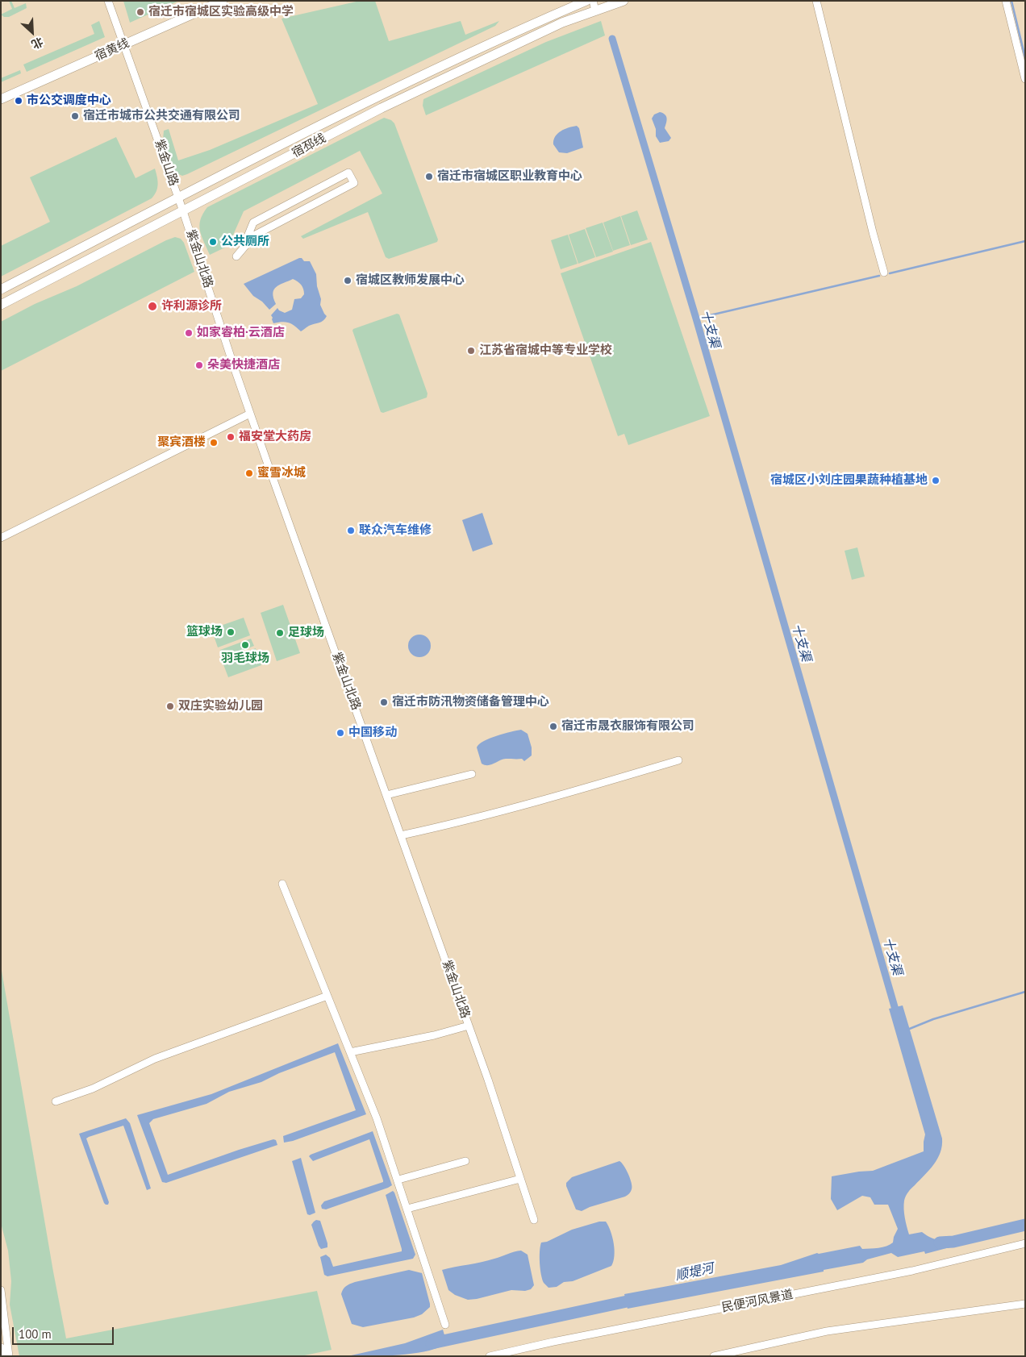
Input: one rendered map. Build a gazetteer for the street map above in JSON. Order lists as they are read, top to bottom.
{
  "streets": {
    "main road": ["宿黄线", "宿邳线"],
    "street": ["紫金山路", "紫金山北路", "民便河风景道"]
  },
  "crossings": [
    ["宿黄线", "紫金山路"],
    ["宿邳线", "紫金山路"],
    ["宿邳线", "紫金山北路"],
    ["紫金山路", "紫金山北路"]
  ],
  "water": ["十支渠", "顺堤河"],
  "places": [
    "宿迁市宿城区实验高级中学",
    "市公交调度中心",
    "宿迁市城市公共交通有限公司",
    "宿迁市宿城区职业教育中心",
    "公共厕所",
    "宿城区教师发展中心",
    "许利源诊所",
    "如家睿柏·云酒店",
    "江苏省宿城中等专业学校",
    "朵美快捷酒店",
    "福安堂大药房",
    "聚宾酒楼",
    "蜜雪冰城",
    "宿城区小刘庄园果蔬种植基地",
    "联众汽车维修",
    "篮球场",
    "足球场",
    "羽毛球场",
    "宿迁市防汛物资储备管理中心",
    "双庄实验幼儿园",
    "宿迁市晟衣服饰有限公司",
    "中国移动"
  ],
  "scale_bar": "100 m",
  "north": "bottom right"
}
